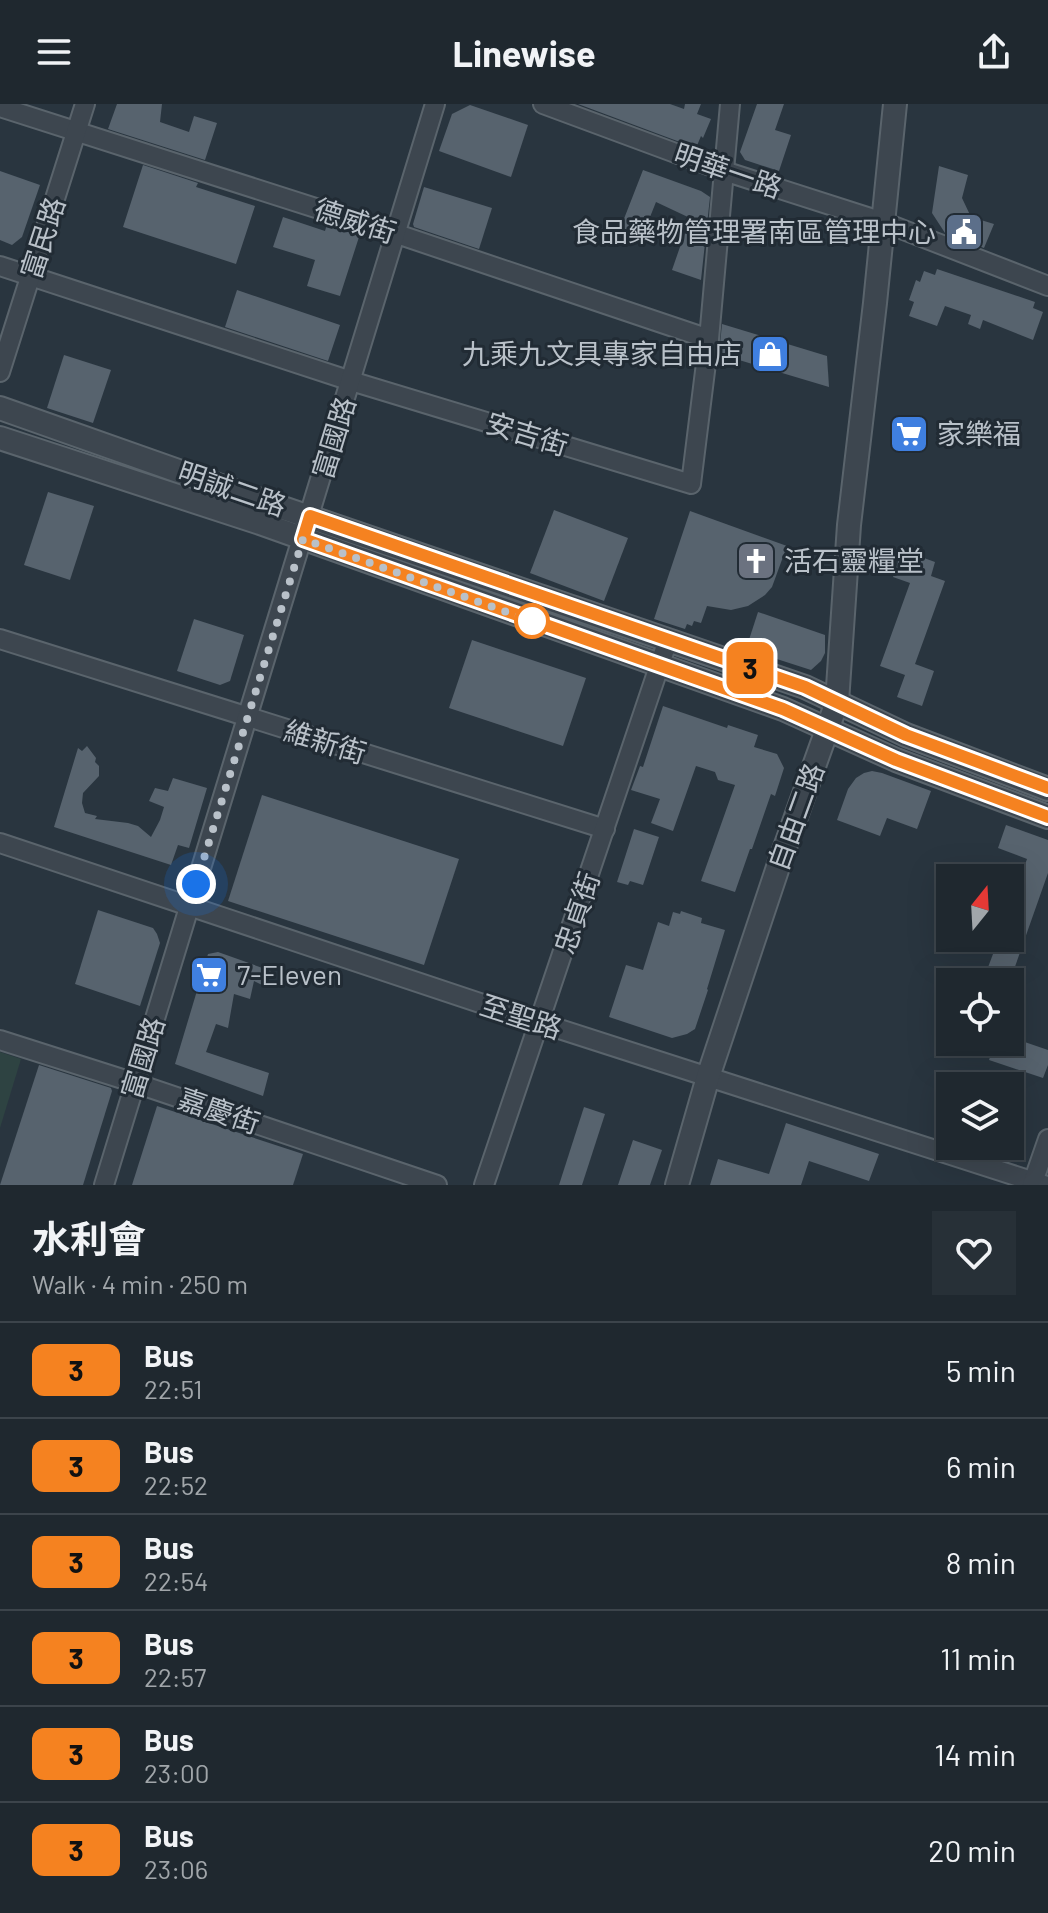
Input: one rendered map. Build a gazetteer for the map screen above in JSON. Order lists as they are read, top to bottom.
{
  "streets": {
    "street": [
      "明華一路",
      "德威街",
      "富民路",
      "安吉街",
      "富國路",
      "明誠二路",
      "維新街",
      "自由二路",
      "忠貞街",
      "至聖路",
      "嘉慶街"
    ]
  },
  "crossings": [
    ["明華一路", "安吉街"],
    ["明華一路", "自由二路"],
    ["德威街", "富民路"],
    ["德威街", "安吉街"],
    ["德威街", "富國路"],
    ["富民路", "安吉街"],
    ["安吉街", "富國路"],
    ["富國路", "明誠二路"],
    ["富國路", "維新街"],
    ["富國路", "至聖路"],
    ["富國路", "嘉慶街"],
    ["明誠二路", "自由二路"],
    ["明誠二路", "忠貞街"],
    ["維新街", "忠貞街"],
    ["自由二路", "至聖路"],
    ["忠貞街", "至聖路"]
  ],
  "places": {
    "public building": ["食品藥物管理署南區管理中心"],
    "shop": ["九乘九文具專家自由店"],
    "supermarket": ["家樂福", "7-Eleven"],
    "church": ["活石靈糧堂"]
  },
  "lines": ["bus line 3"],
  "north": "top",
  "page": {
    "header": "Linewise",
    "on_map": "3",
    "heading": ["水利會", "Walk · 4 min · 250 m"],
    "list": [
      {
        "mark": "3",
        "name": "Bus",
        "note": "22:51",
        "value": "5 min"
      },
      {
        "mark": "3",
        "name": "Bus",
        "note": "22:52",
        "value": "6 min"
      },
      {
        "mark": "3",
        "name": "Bus",
        "note": "22:54",
        "value": "8 min"
      },
      {
        "mark": "3",
        "name": "Bus",
        "note": "22:57",
        "value": "11 min"
      },
      {
        "mark": "3",
        "name": "Bus",
        "note": "23:00",
        "value": "14 min"
      },
      {
        "mark": "3",
        "name": "Bus",
        "note": "23:06",
        "value": "20 min"
      }
    ]
  }
}
